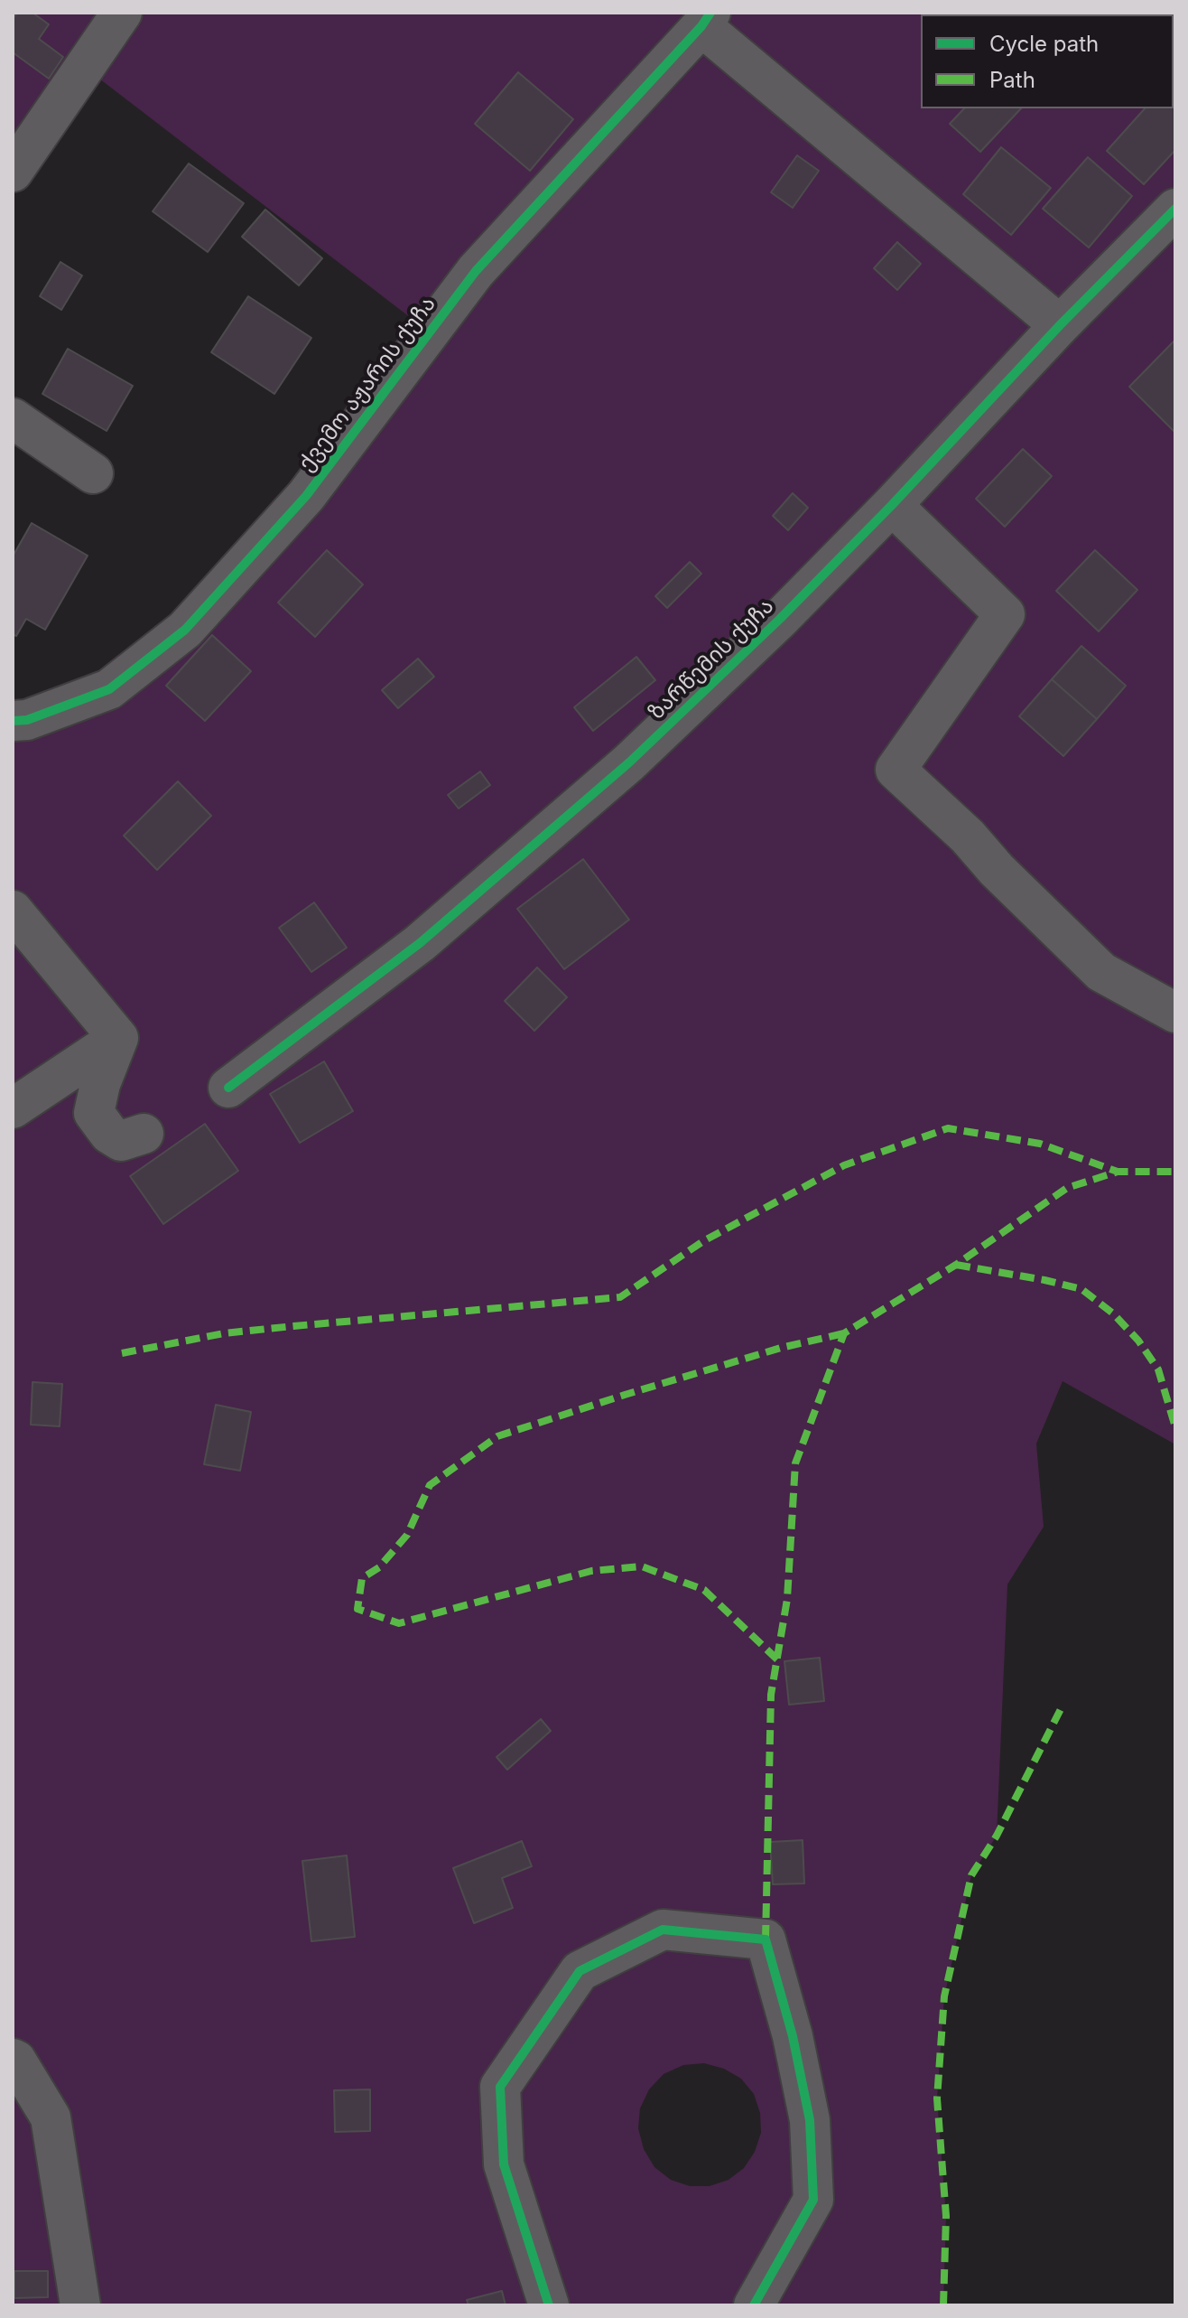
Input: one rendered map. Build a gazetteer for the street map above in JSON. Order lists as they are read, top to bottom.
{
  "streets": {
    "street": ["ქვემო აჟარის ქუჩა", "ზარწემის ქუჩა"]
  },
  "legend": ["Cycle path", "Path"]
}
